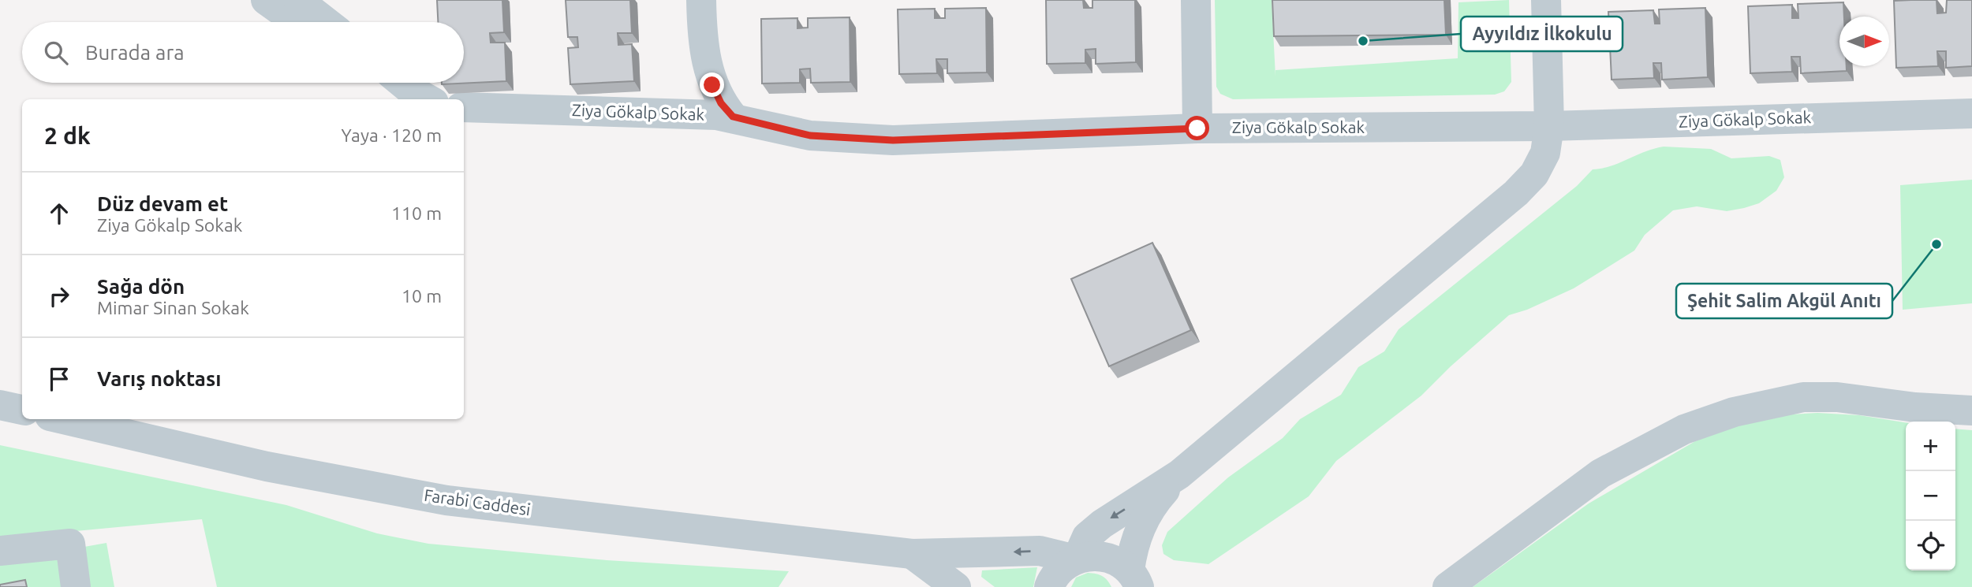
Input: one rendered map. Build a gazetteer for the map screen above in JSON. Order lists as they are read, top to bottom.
{
  "streets": {
    "street": ["Ziya Gökalp Sokak", "Farabi Caddesi"]
  },
  "places": ["Ayyıldız İlkokulu", "Şehit Salim Akgül Anıtı"],
  "north": "right",
  "page": {
    "search": "Burada ara",
    "heading": ["2 dk", "Yaya · 120 m"],
    "list": [
      ["Düz devam et", "Ziya Gökalp Sokak", "110 m"],
      ["Sağa dön", "Mimar Sinan Sokak", "10 m"],
      "Varış noktası"
    ],
    "map_buttons": ["+", "−"]
  }
}
